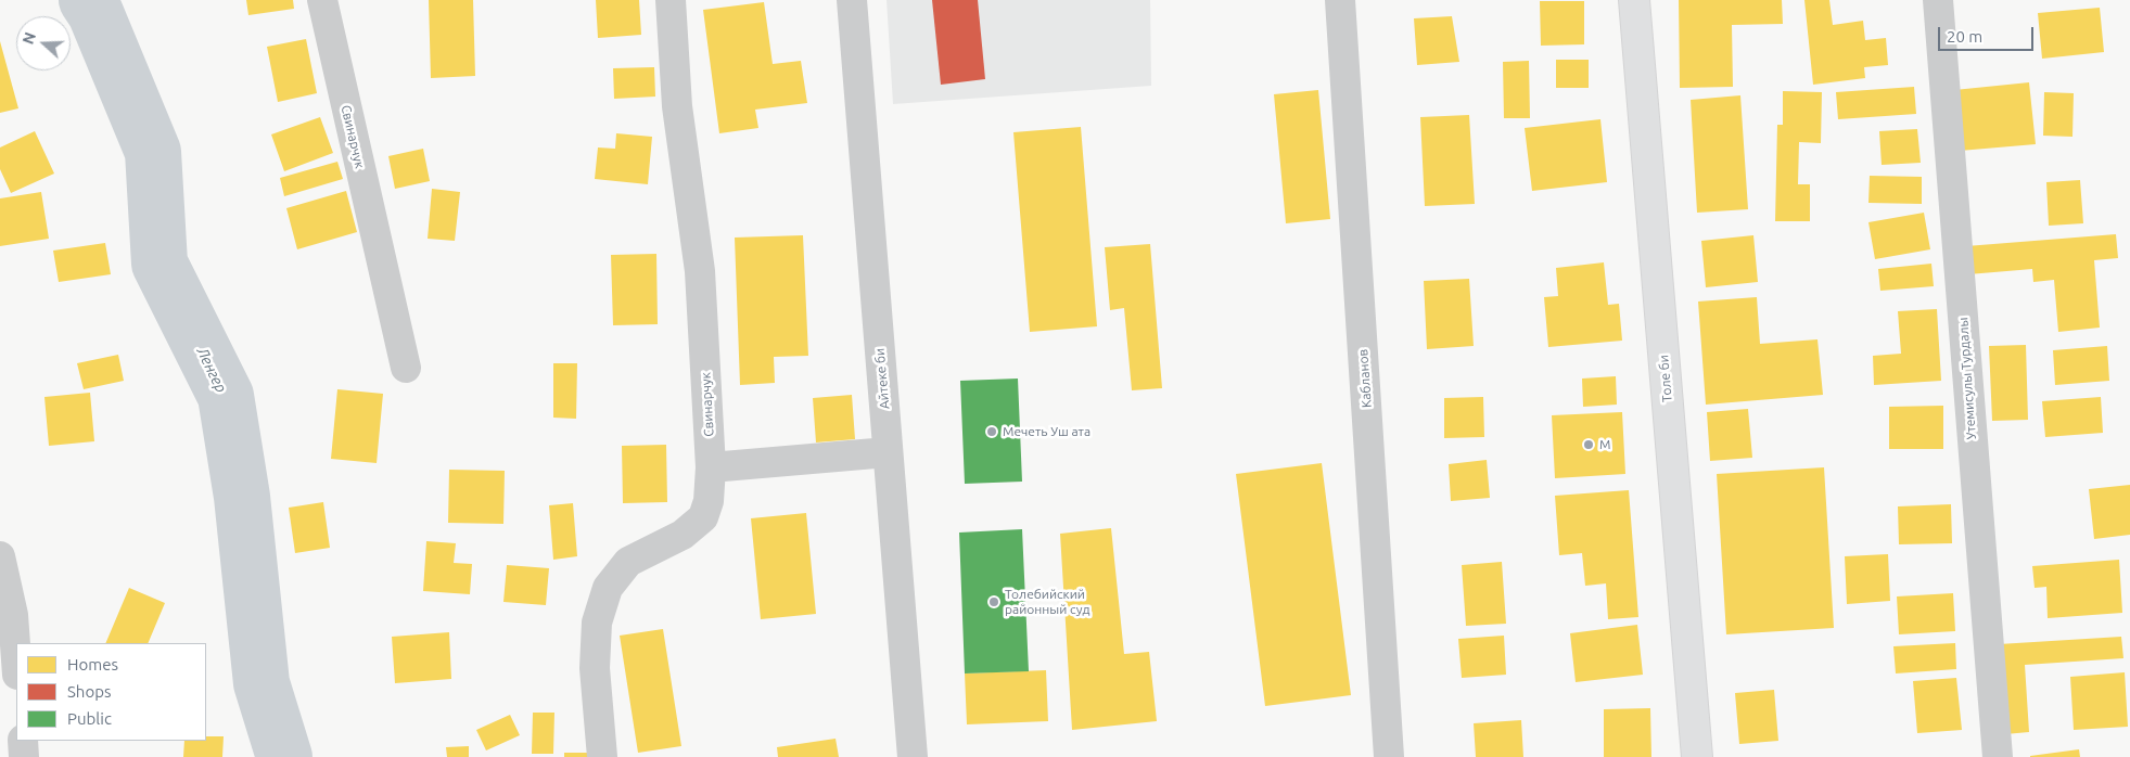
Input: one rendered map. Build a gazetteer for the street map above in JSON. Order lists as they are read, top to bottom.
{
  "streets": {
    "main road": ["Толе би"],
    "street": [
      "Свинарчук",
      "Айтеке би",
      "Кабланов",
      "Утемисулы Турдалы"
    ]
  },
  "water": ["Ленгер"],
  "places": ["Мечеть Уш ата", "M", "Толебийский районный суд"],
  "legend": ["Homes", "Shops", "Public"],
  "scale_bar": "20 m",
  "north": "left"
}
